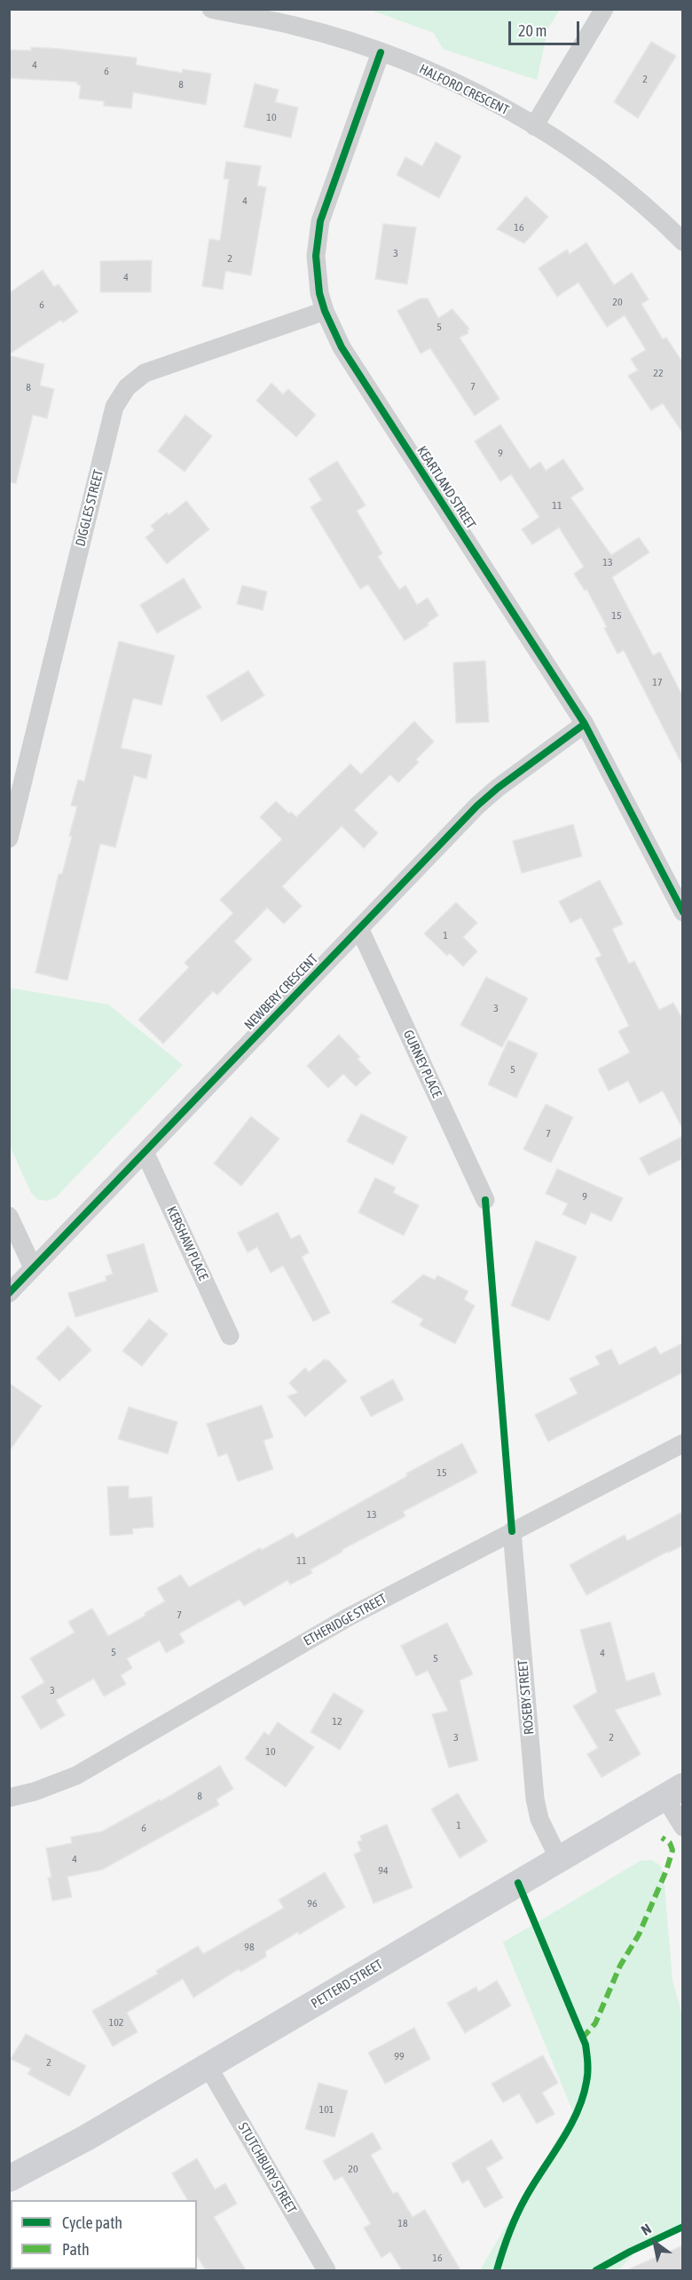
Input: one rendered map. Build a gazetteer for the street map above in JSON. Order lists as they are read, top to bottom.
{
  "streets": {
    "street": [
      "HALFORD CRESCENT",
      "KEARTLAND STREET",
      "DIGGLES STREET",
      "NEWBERY CRESCENT",
      "GURNEY PLACE",
      "KERSHAW PLACE",
      "ETHERIDGE STREET",
      "ROSEBY STREET",
      "PETTERD STREET",
      "STUTCHBURY STREET"
    ]
  },
  "crossings": [
    ["HALFORD CRESCENT", "KEARTLAND STREET"],
    ["KEARTLAND STREET", "DIGGLES STREET"],
    ["KEARTLAND STREET", "NEWBERY CRESCENT"],
    ["NEWBERY CRESCENT", "GURNEY PLACE"],
    ["NEWBERY CRESCENT", "KERSHAW PLACE"],
    ["ETHERIDGE STREET", "ROSEBY STREET"],
    ["ROSEBY STREET", "PETTERD STREET"],
    ["PETTERD STREET", "STUTCHBURY STREET"]
  ],
  "house_numbers": [
    "4",
    "6",
    "2",
    "8",
    "10",
    "4",
    "16",
    "3",
    "2",
    "4",
    "20",
    "6",
    "5",
    "22",
    "7",
    "8",
    "9",
    "11",
    "13",
    "15",
    "17",
    "1",
    "3",
    "5",
    "7",
    "9",
    "15",
    "13",
    "11",
    "7",
    "5",
    "4",
    "5",
    "3",
    "12",
    "3",
    "2",
    "10",
    "8",
    "1",
    "6",
    "4",
    "94",
    "96",
    "98",
    "102",
    "99",
    "2",
    "101",
    "20",
    "18",
    "16"
  ],
  "legend": ["Cycle path", "Path"],
  "scale_bar": "20 m",
  "north": "top left"
}
